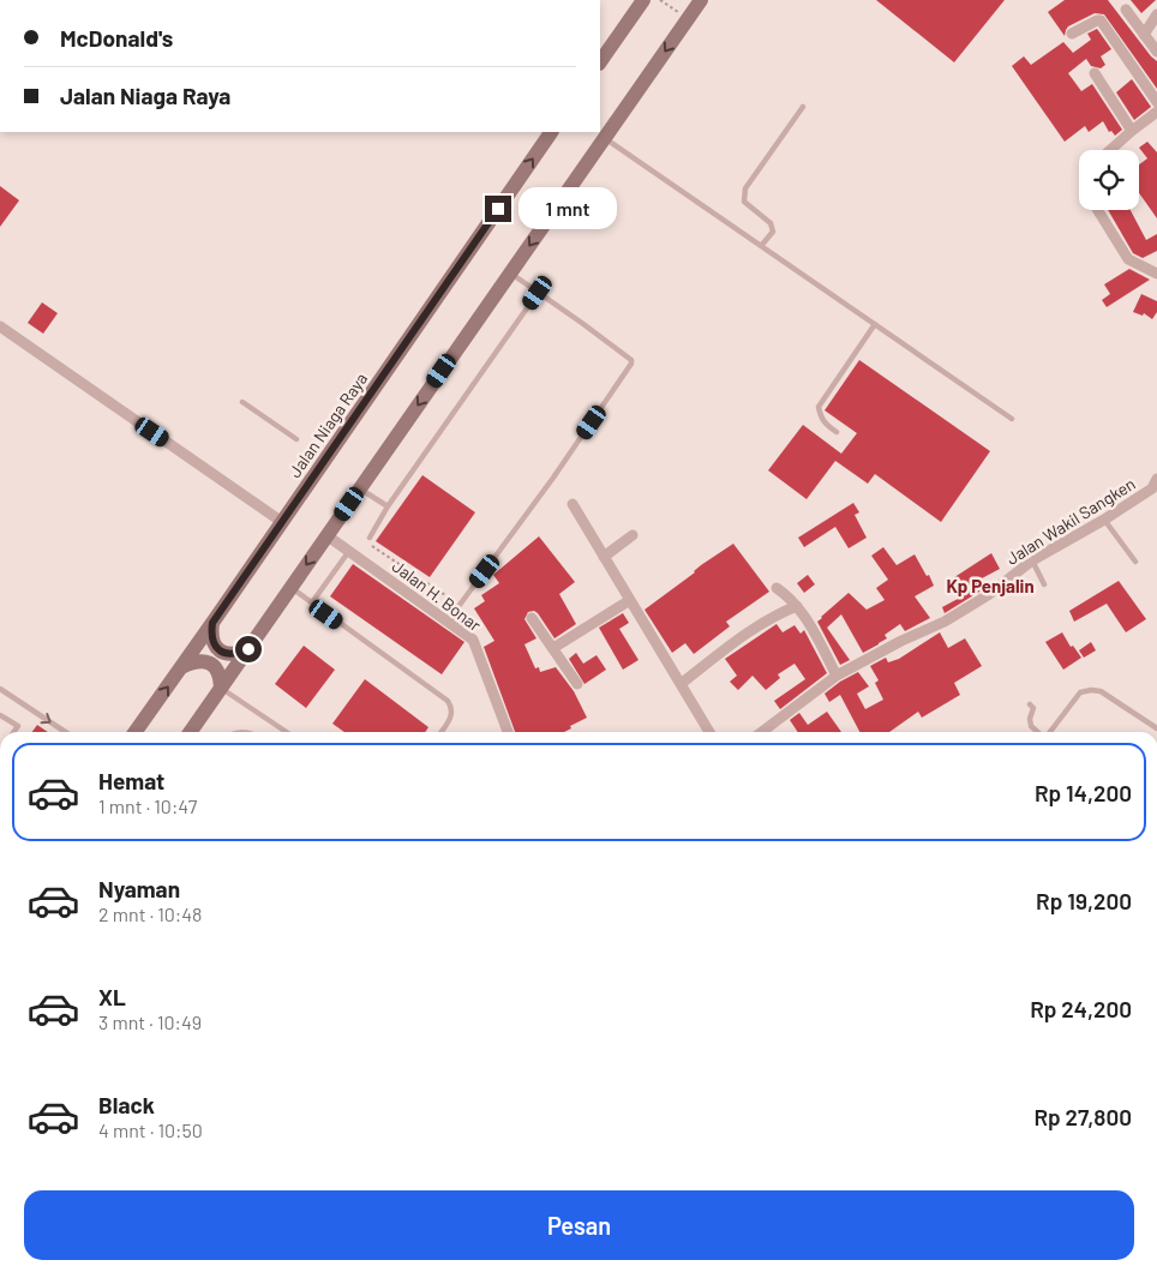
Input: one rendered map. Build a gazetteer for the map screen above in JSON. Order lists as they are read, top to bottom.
{
  "streets": {
    "main road": ["Jalan Niaga Raya"],
    "street": ["Jalan Wakil Sangken", "Jalan H. Bonar"]
  },
  "districts": ["Kp Penjalin"],
  "page": {
    "banner": ["McDonald's", "Jalan Niaga Raya"],
    "bubble": "1 mnt",
    "list": [
      {
        "name": "Hemat",
        "note": "1 mnt · 10:47",
        "value": "Rp 14,200"
      },
      {
        "name": "Nyaman",
        "note": "2 mnt · 10:48",
        "value": "Rp 19,200"
      },
      {
        "name": "XL",
        "note": "3 mnt · 10:49",
        "value": "Rp 24,200"
      },
      {
        "name": "Black",
        "note": "4 mnt · 10:50",
        "value": "Rp 27,800"
      }
    ],
    "buttons": "Pesan"
  }
}
